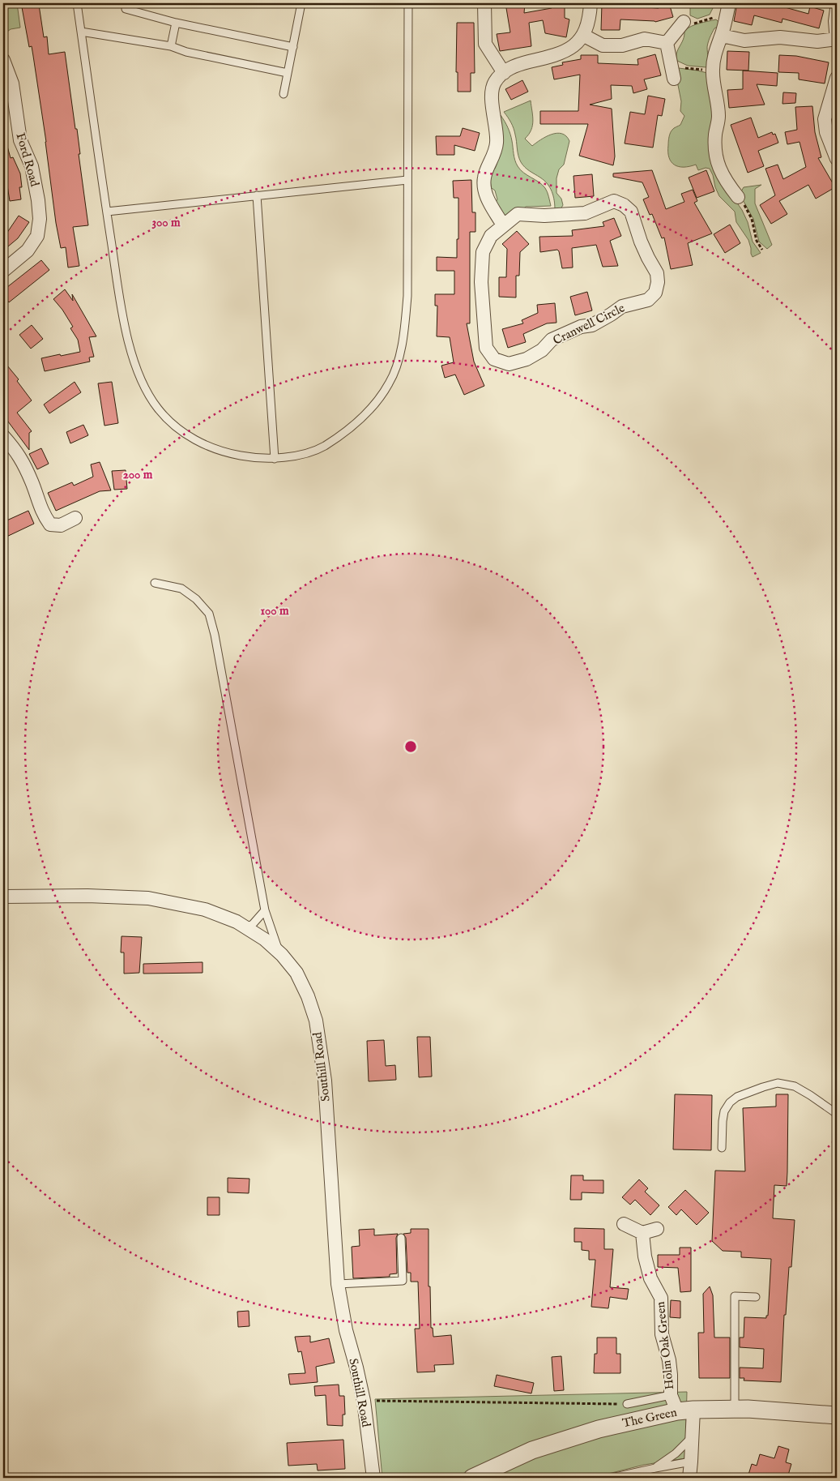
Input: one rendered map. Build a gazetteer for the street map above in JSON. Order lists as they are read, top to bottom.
{
  "streets": {
    "street": [
      "Ford Road",
      "Cranwell Circle",
      "Southill Road",
      "Holm Oak Green",
      "The Green"
    ]
  },
  "crossings": [
    ["Holm Oak Green", "The Green"]
  ],
  "rings": ["300 m", "200 m", "100 m"]
}
